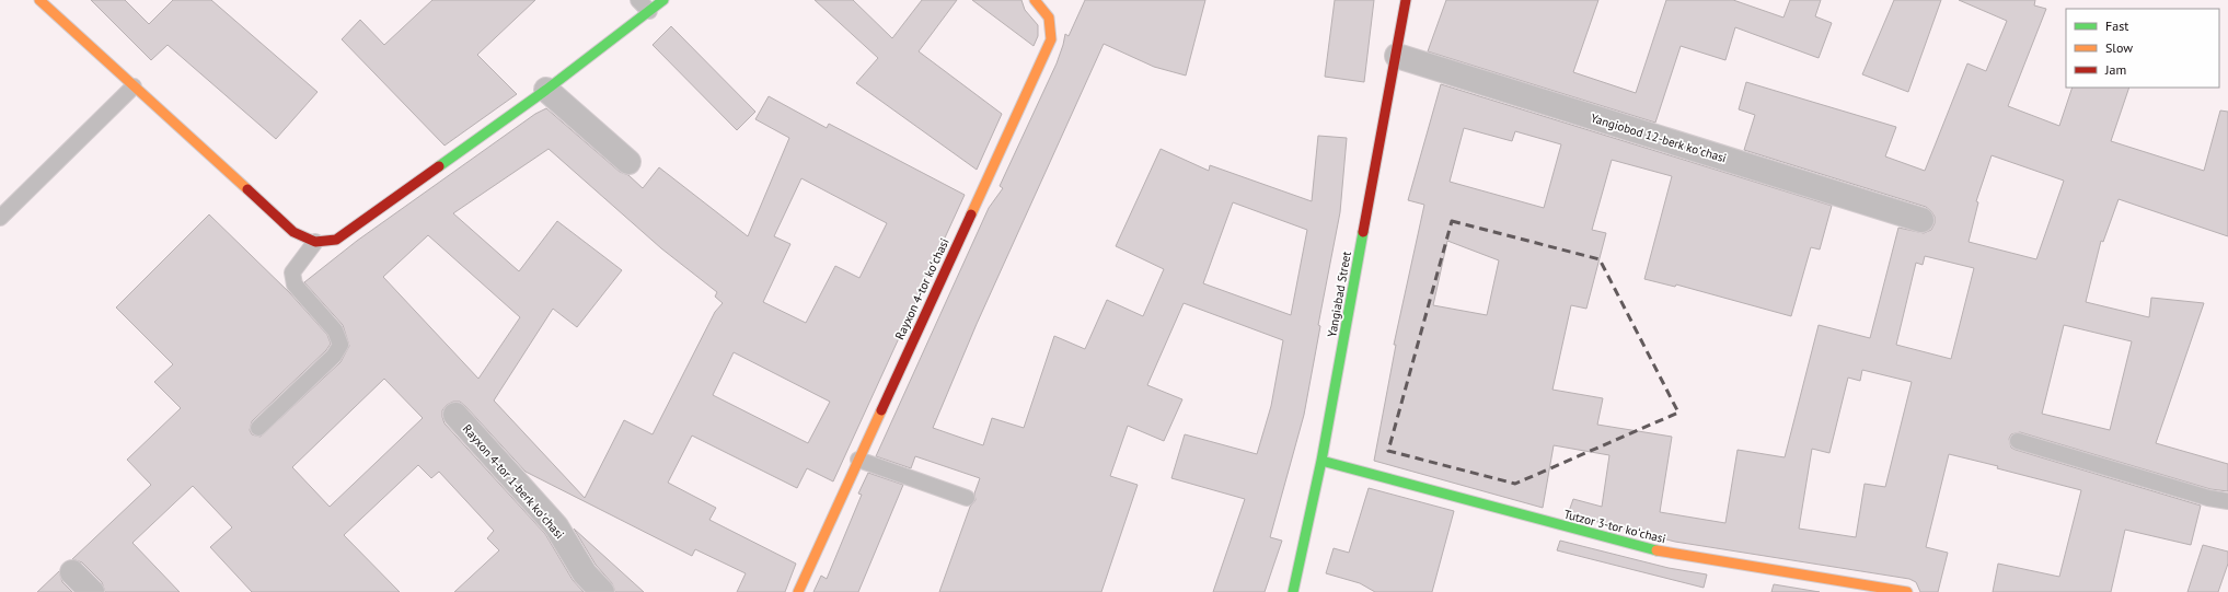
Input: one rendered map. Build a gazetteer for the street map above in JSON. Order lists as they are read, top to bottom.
{
  "streets": {
    "street": [
      "Yangiobod 12-berk koʻchasi",
      "Rayxon 4-tor koʻchasi",
      "Yangiabad Street",
      "Rayxon 4-tor 1-berk koʻchasi",
      "Tutzor 3-tor koʻchasi"
    ]
  },
  "crossings": [
    ["Yangiobod 12-berk koʻchasi", "Yangiabad Street"],
    ["Yangiabad Street", "Tutzor 3-tor koʻchasi"]
  ],
  "legend": ["Fast", "Slow", "Jam"]
}
